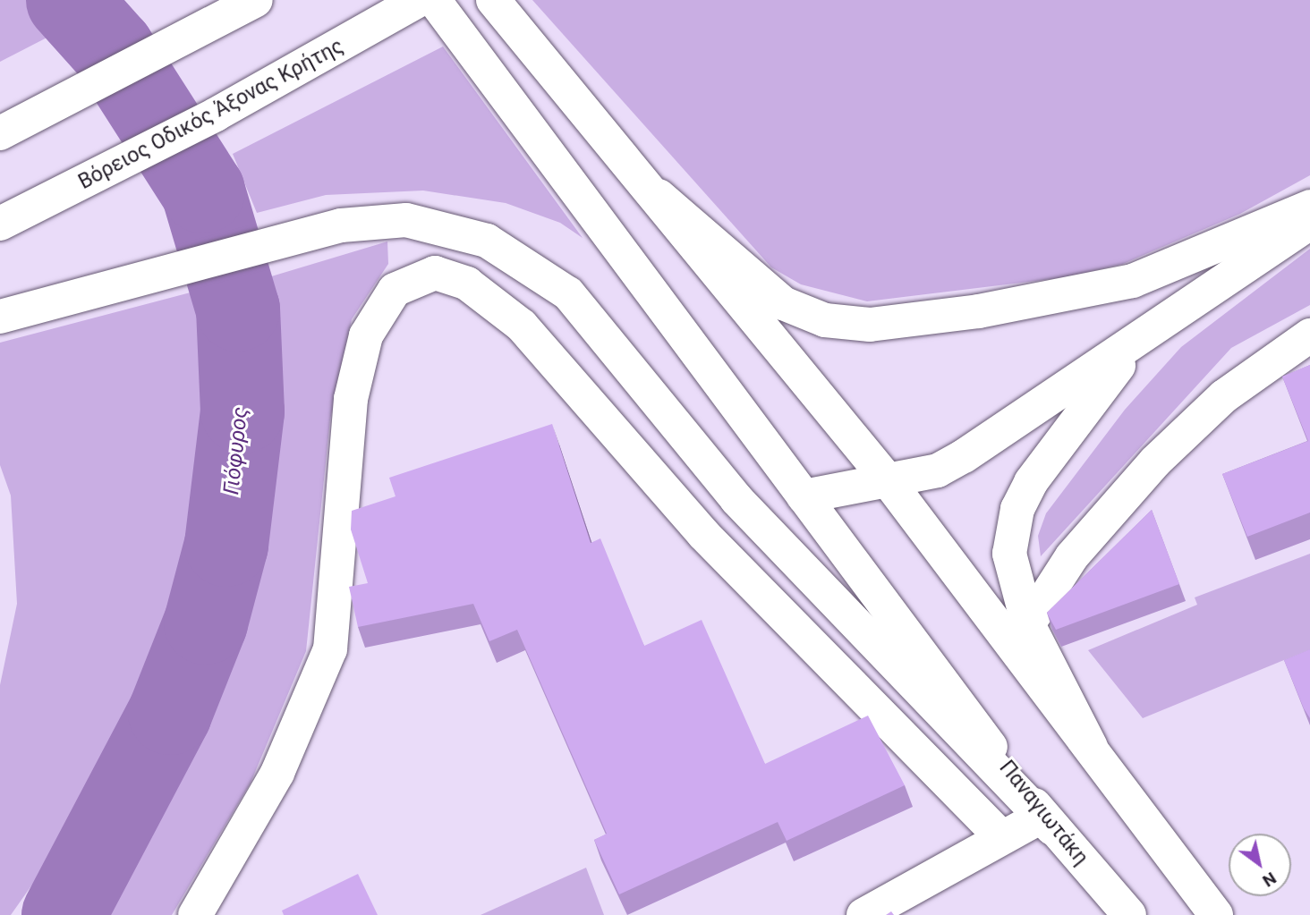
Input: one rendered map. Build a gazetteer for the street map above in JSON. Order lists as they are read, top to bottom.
{
  "streets": {
    "main road": ["Βόρειος Οδικός Άξονας Κρήτης", "Παναγιωτάκη"]
  },
  "water": ["Γιόφυρος"],
  "north": "bottom right"
}
